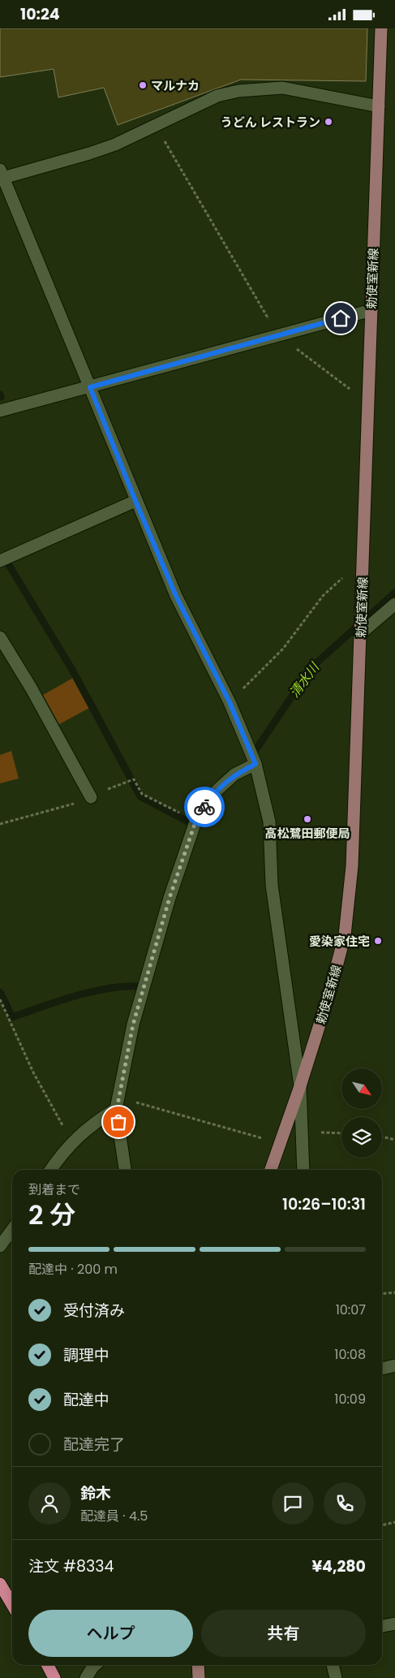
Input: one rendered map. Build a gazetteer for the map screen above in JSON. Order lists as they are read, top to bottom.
{
  "streets": {
    "main road": ["勅使室新線"]
  },
  "water": ["清水川"],
  "places": [
    "マルナカ",
    "うどん レストラン",
    "高松鷺田郵便局",
    "愛染家住宅"
  ],
  "north": "bottom right",
  "page": {
    "status": "10:24",
    "heading": ["2 分", "到着まで", "10:26–10:31"],
    "panel": [
      "鈴木",
      "配達員 · 4.5",
      "注文 #8334",
      "¥4,280"
    ],
    "bar": "配達中 · 200 m",
    "list": [
      ["受付済み", "10:07"],
      ["調理中", "10:08"],
      ["配達中", "10:09"],
      "配達完了"
    ],
    "buttons": ["ヘルプ", "共有"]
  }
}
